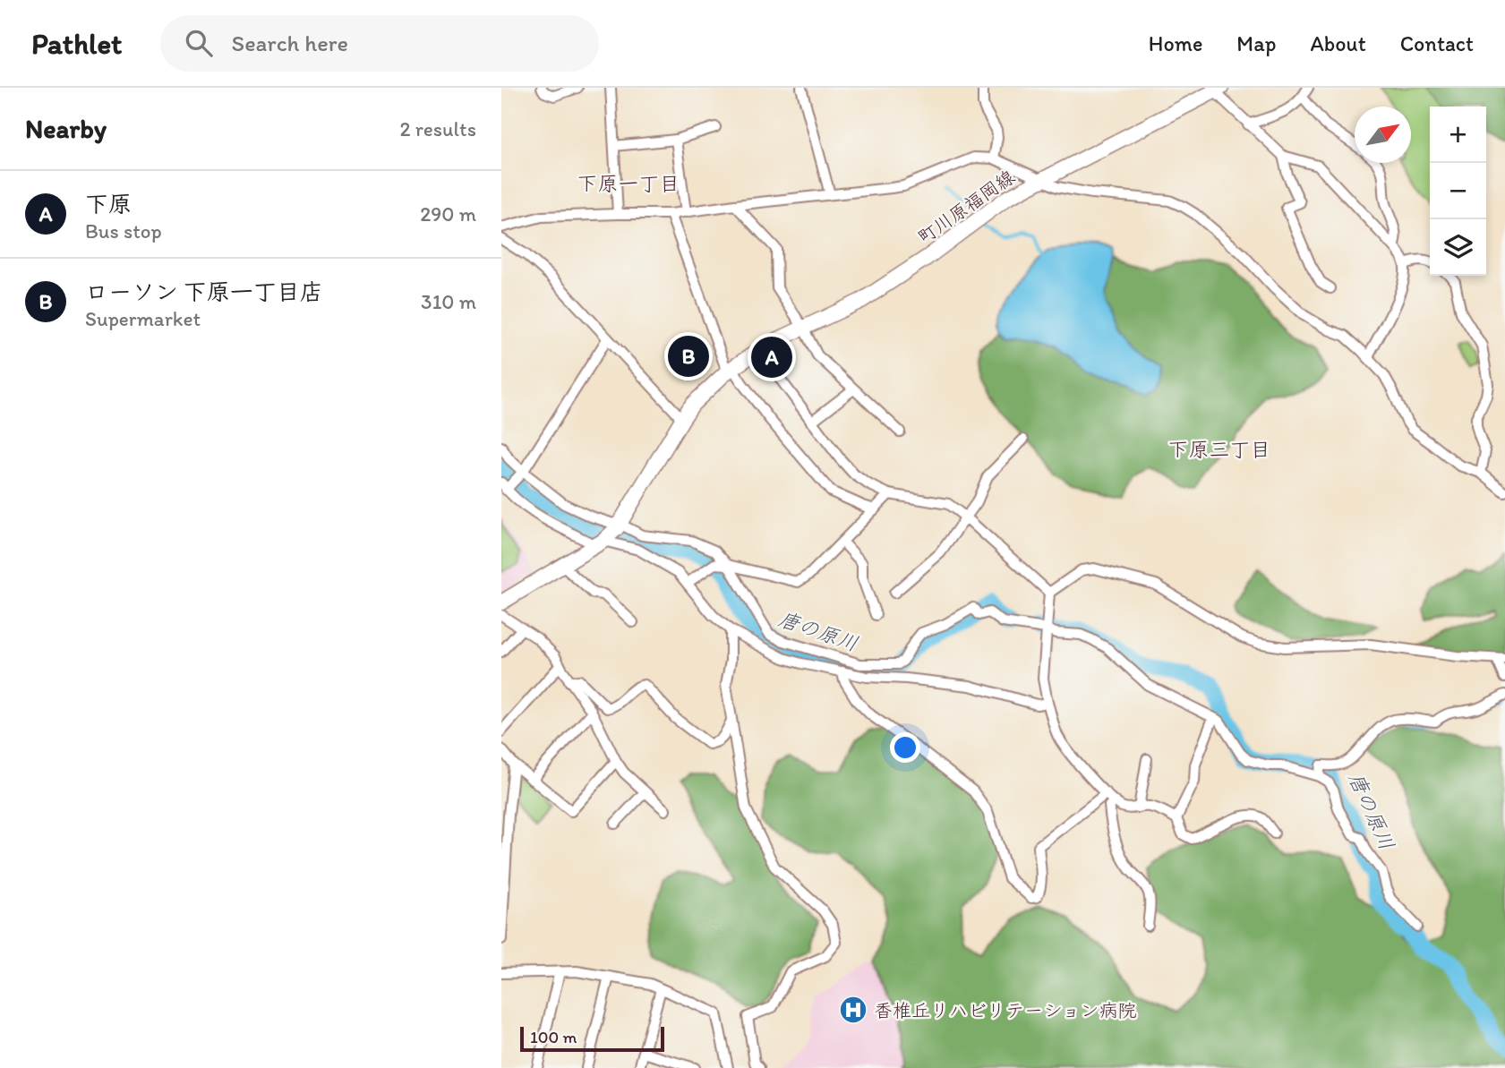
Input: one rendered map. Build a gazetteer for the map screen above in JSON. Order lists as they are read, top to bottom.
{
  "streets": {
    "main road": ["町川原福岡線"]
  },
  "districts": ["下原一丁目", "下原三丁目"],
  "water": ["唐の原川"],
  "places": {
    "hospital": ["香椎丘リハビリテーション病院"]
  },
  "scale_bar": "100 m",
  "north": "top right",
  "page": {
    "header": "Pathlet",
    "search": "Search here",
    "nav": [
      "Home",
      "Map",
      "About",
      "Contact"
    ],
    "heading": ["Nearby", "2 results"],
    "map_buttons": ["+", "−"],
    "list": [
      {
        "mark": "A",
        "name": "下原",
        "note": "Bus stop",
        "value": "290 m"
      },
      {
        "mark": "B",
        "name": "ローソン 下原一丁目店",
        "note": "Supermarket",
        "value": "310 m"
      }
    ],
    "pins": ["B", "A"],
    "scale": "100 m"
  }
}
